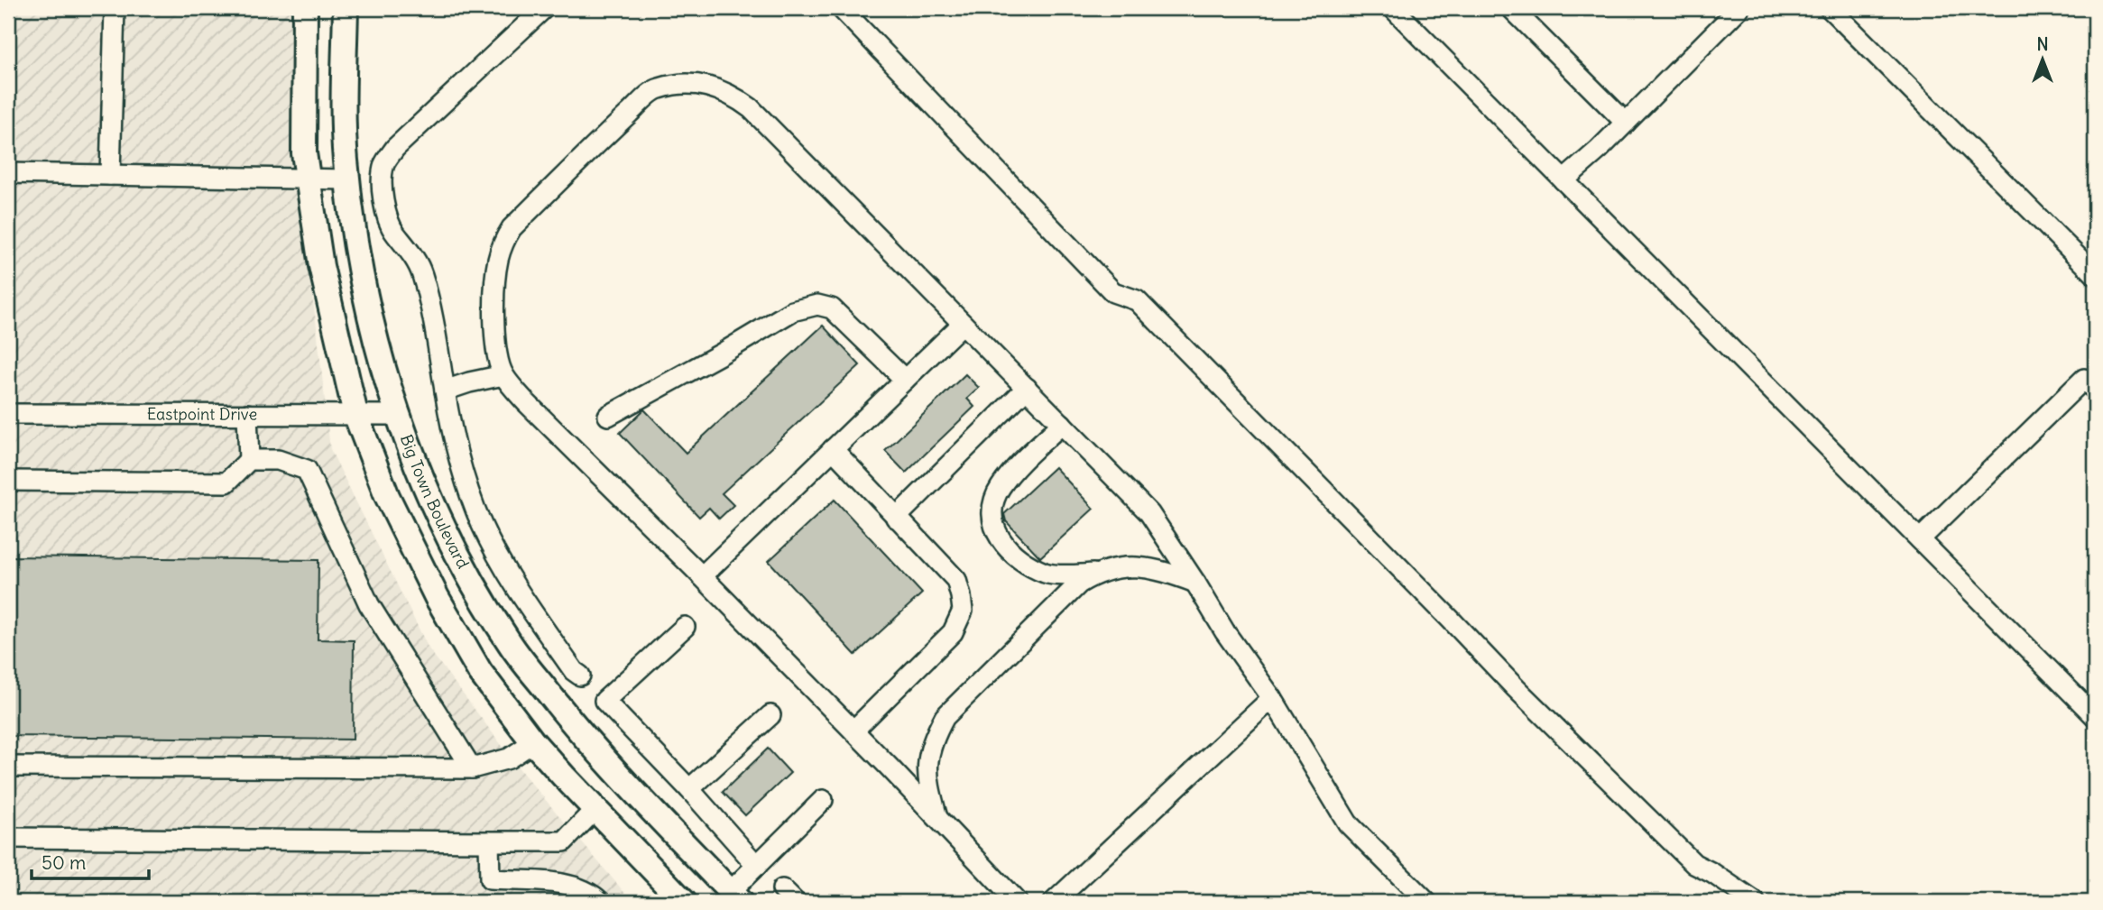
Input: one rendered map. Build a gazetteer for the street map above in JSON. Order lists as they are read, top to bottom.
{
  "streets": {
    "main road": ["Big Town Boulevard"],
    "street": ["Eastpoint Drive"]
  },
  "crossings": [
    ["Eastpoint Drive", "Big Town Boulevard"]
  ],
  "scale_bar": "50 m",
  "north": "top"
}
